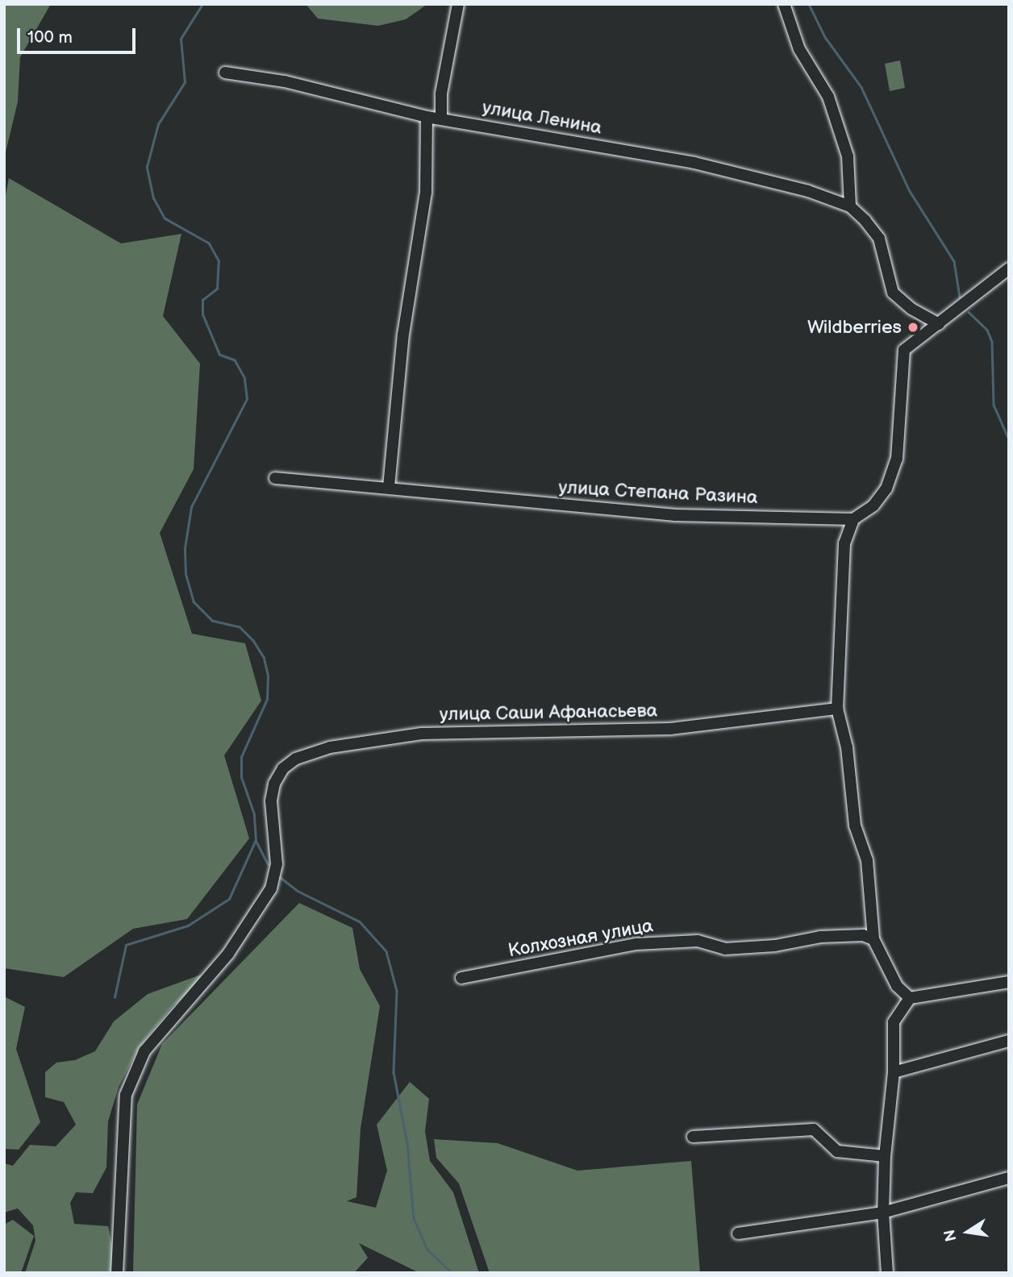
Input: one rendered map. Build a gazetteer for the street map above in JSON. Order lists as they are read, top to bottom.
{
  "streets": {
    "street": [
      "улица Ленина",
      "улица Степана Разина",
      "улица Саши Афанасьева",
      "Колхозная улица"
    ]
  },
  "places": ["Wildberries"],
  "scale_bar": "100 m",
  "north": "left"
}
